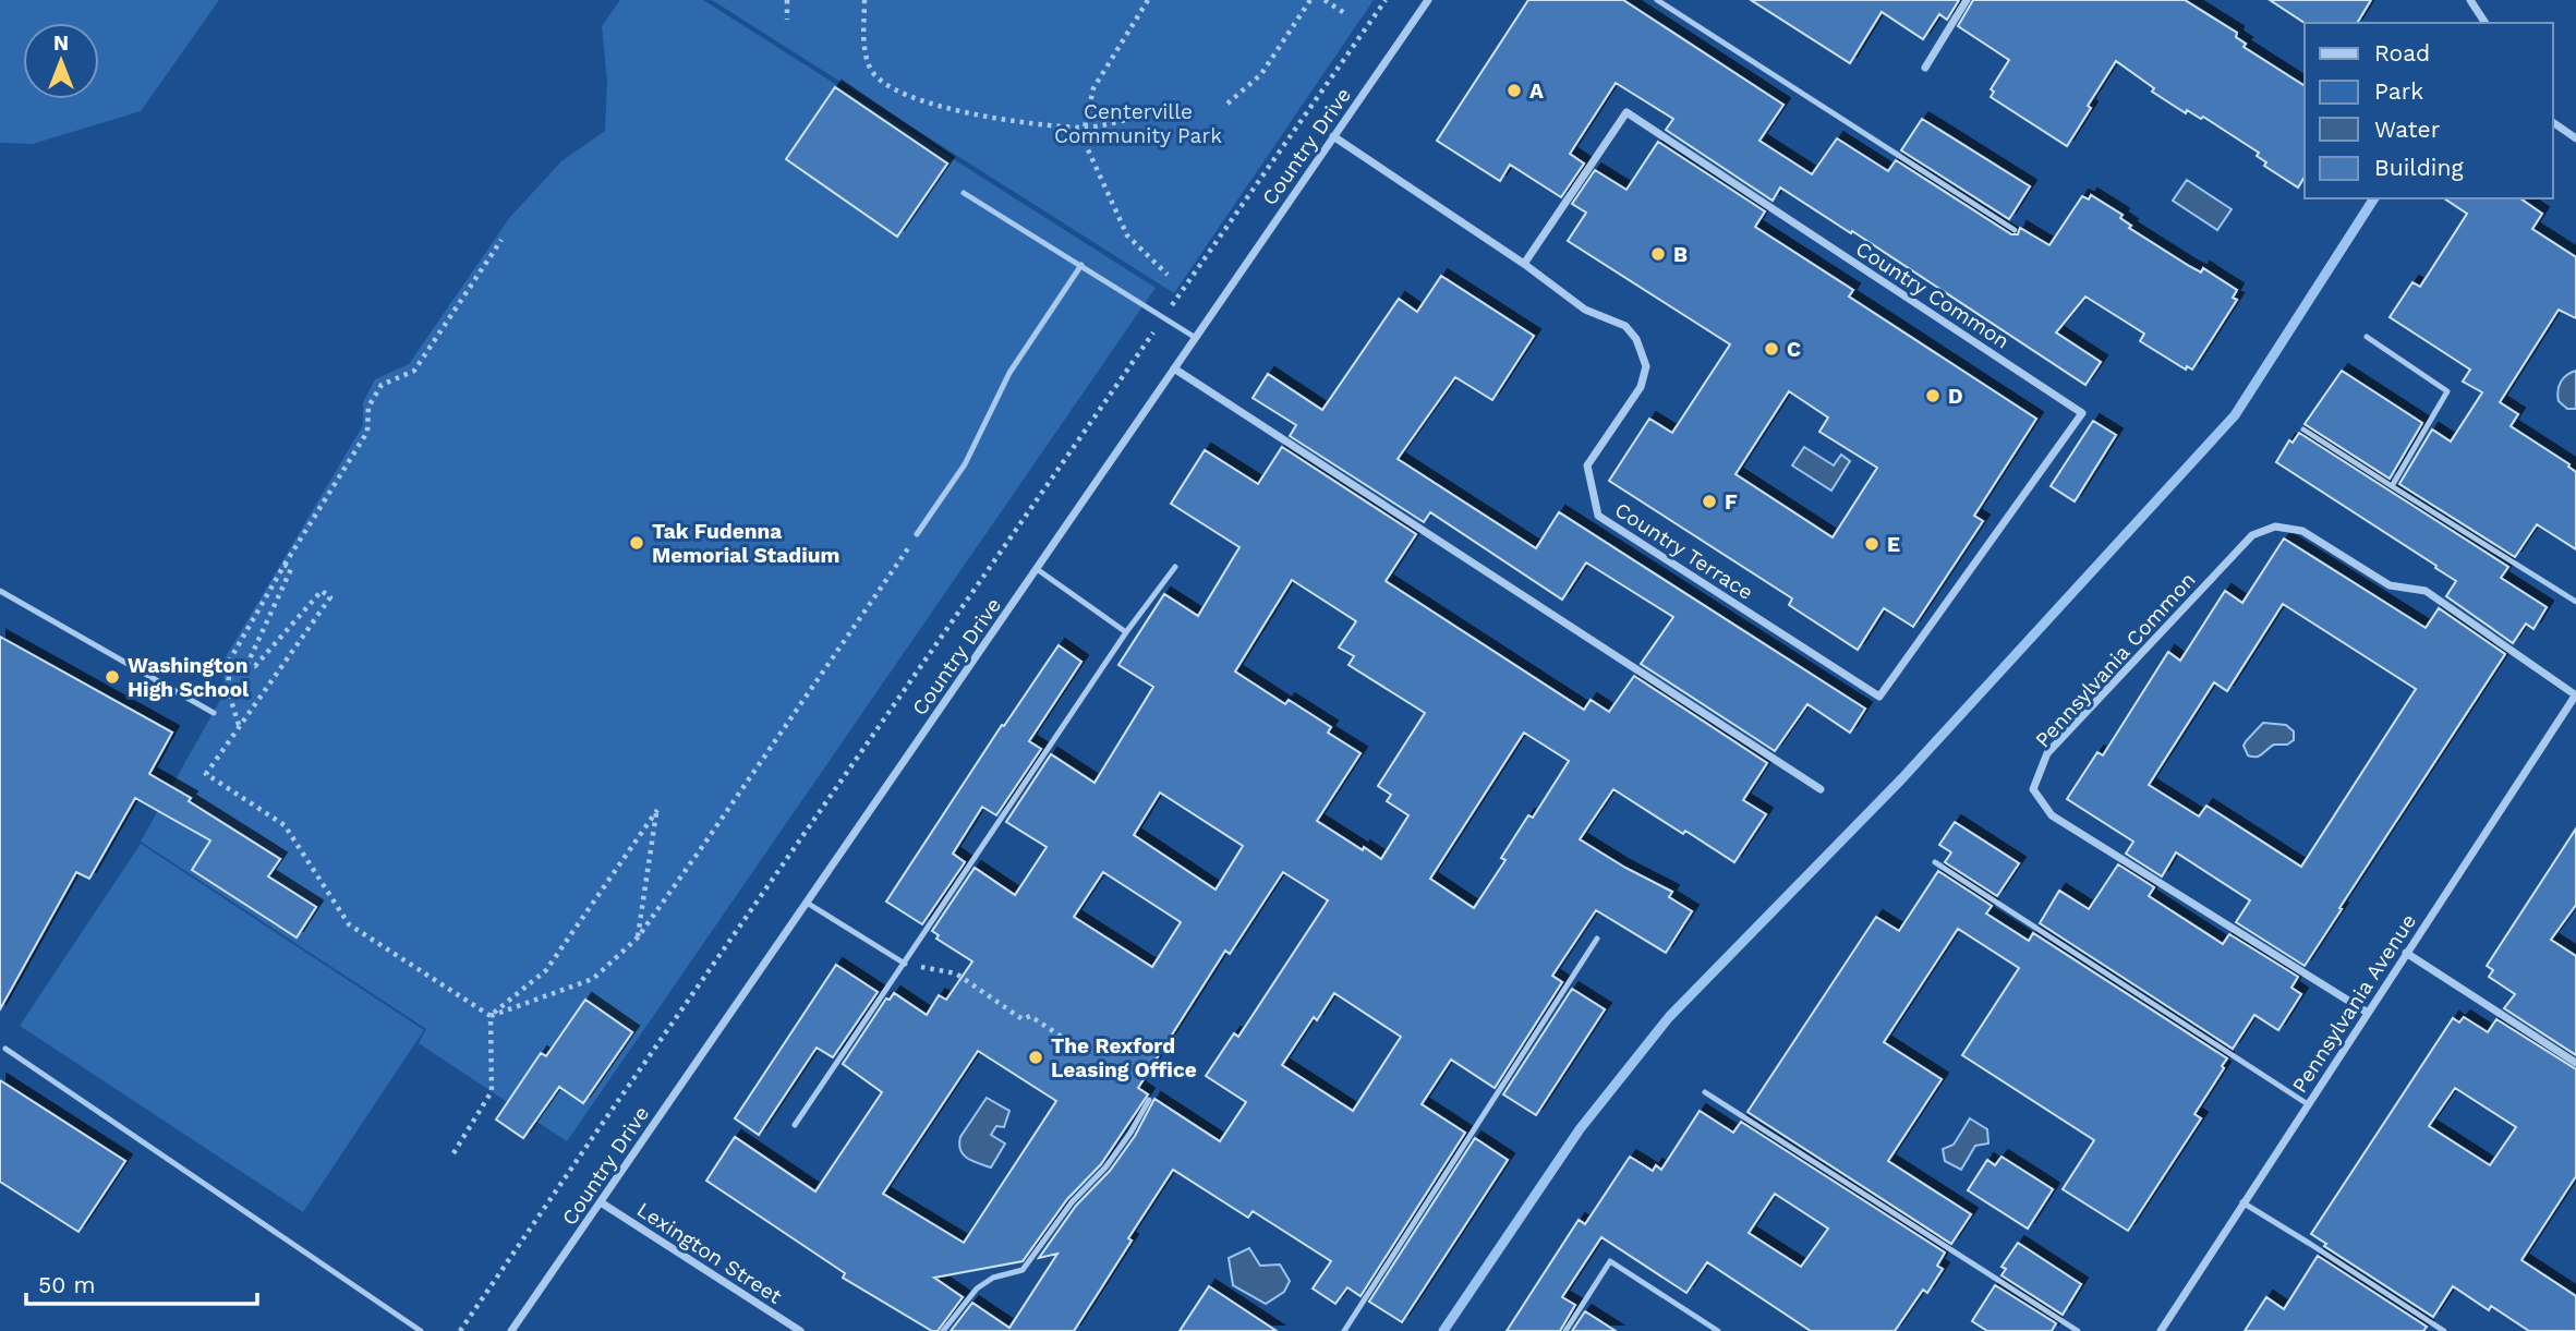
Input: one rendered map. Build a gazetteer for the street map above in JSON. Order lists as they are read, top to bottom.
{
  "streets": {
    "street": [
      "Country Drive",
      "Country Common",
      "Country Terrace",
      "Pennsylvania Common",
      "Pennsylvania Avenue",
      "Lexington Street"
    ]
  },
  "crossings": [
    ["Country Drive", "Country Terrace"],
    ["Country Drive", "Lexington Street"],
    ["Country Common", "Country Terrace"],
    ["Pennsylvania Common", "Pennsylvania Avenue"]
  ],
  "parks": ["Centerville Community Park"],
  "places": [
    "A",
    "B",
    "C",
    "D",
    "F",
    "Tak Fudenna Memorial Stadium",
    "E",
    "Washington High School",
    "The Rexford Leasing Office"
  ],
  "legend": [
    "Road",
    "Park",
    "Water",
    "Building"
  ],
  "scale_bar": "50 m",
  "north": "top"
}
